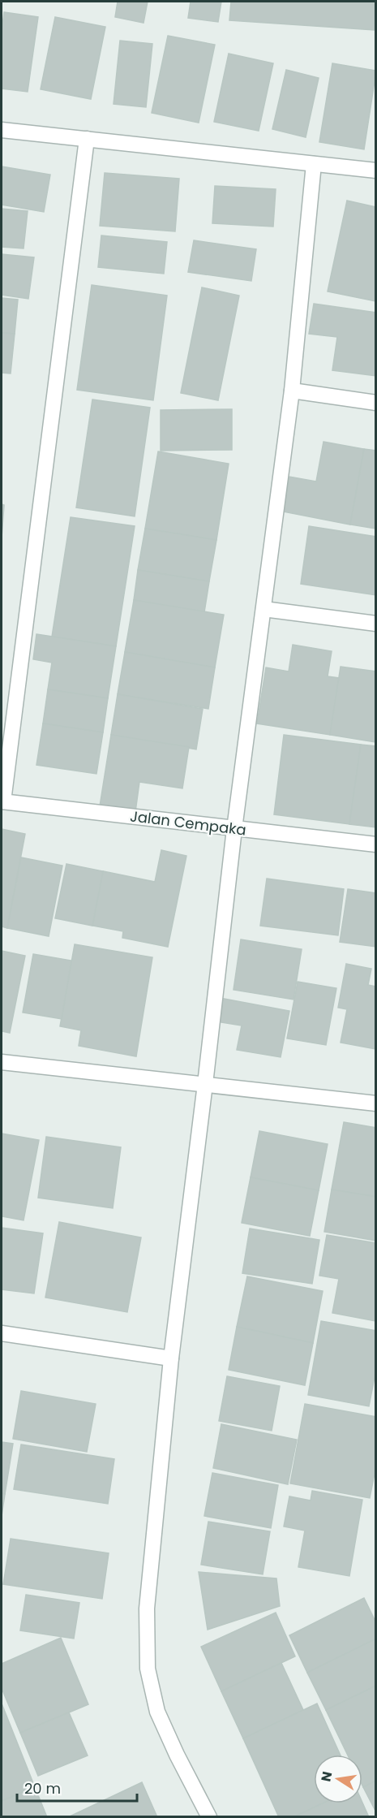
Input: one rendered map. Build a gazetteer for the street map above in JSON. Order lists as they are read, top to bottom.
{
  "streets": {
    "street": ["Jalan Cempaka"]
  },
  "scale_bar": "20 m",
  "north": "left"
}
